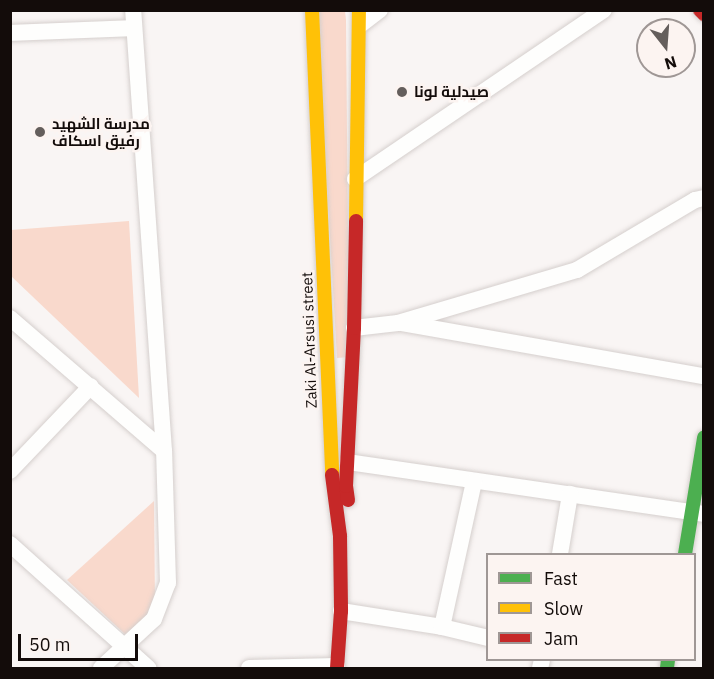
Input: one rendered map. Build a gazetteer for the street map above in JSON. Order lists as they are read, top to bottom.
{
  "streets": {
    "street": ["Zaki Al-Arsusi street"]
  },
  "places": ["صيدلية لونا", "مدرسة الشهيد رفيق اسكاف"],
  "legend": ["Fast", "Slow", "Jam"],
  "scale_bar": "50 m",
  "north": "bottom"
}
